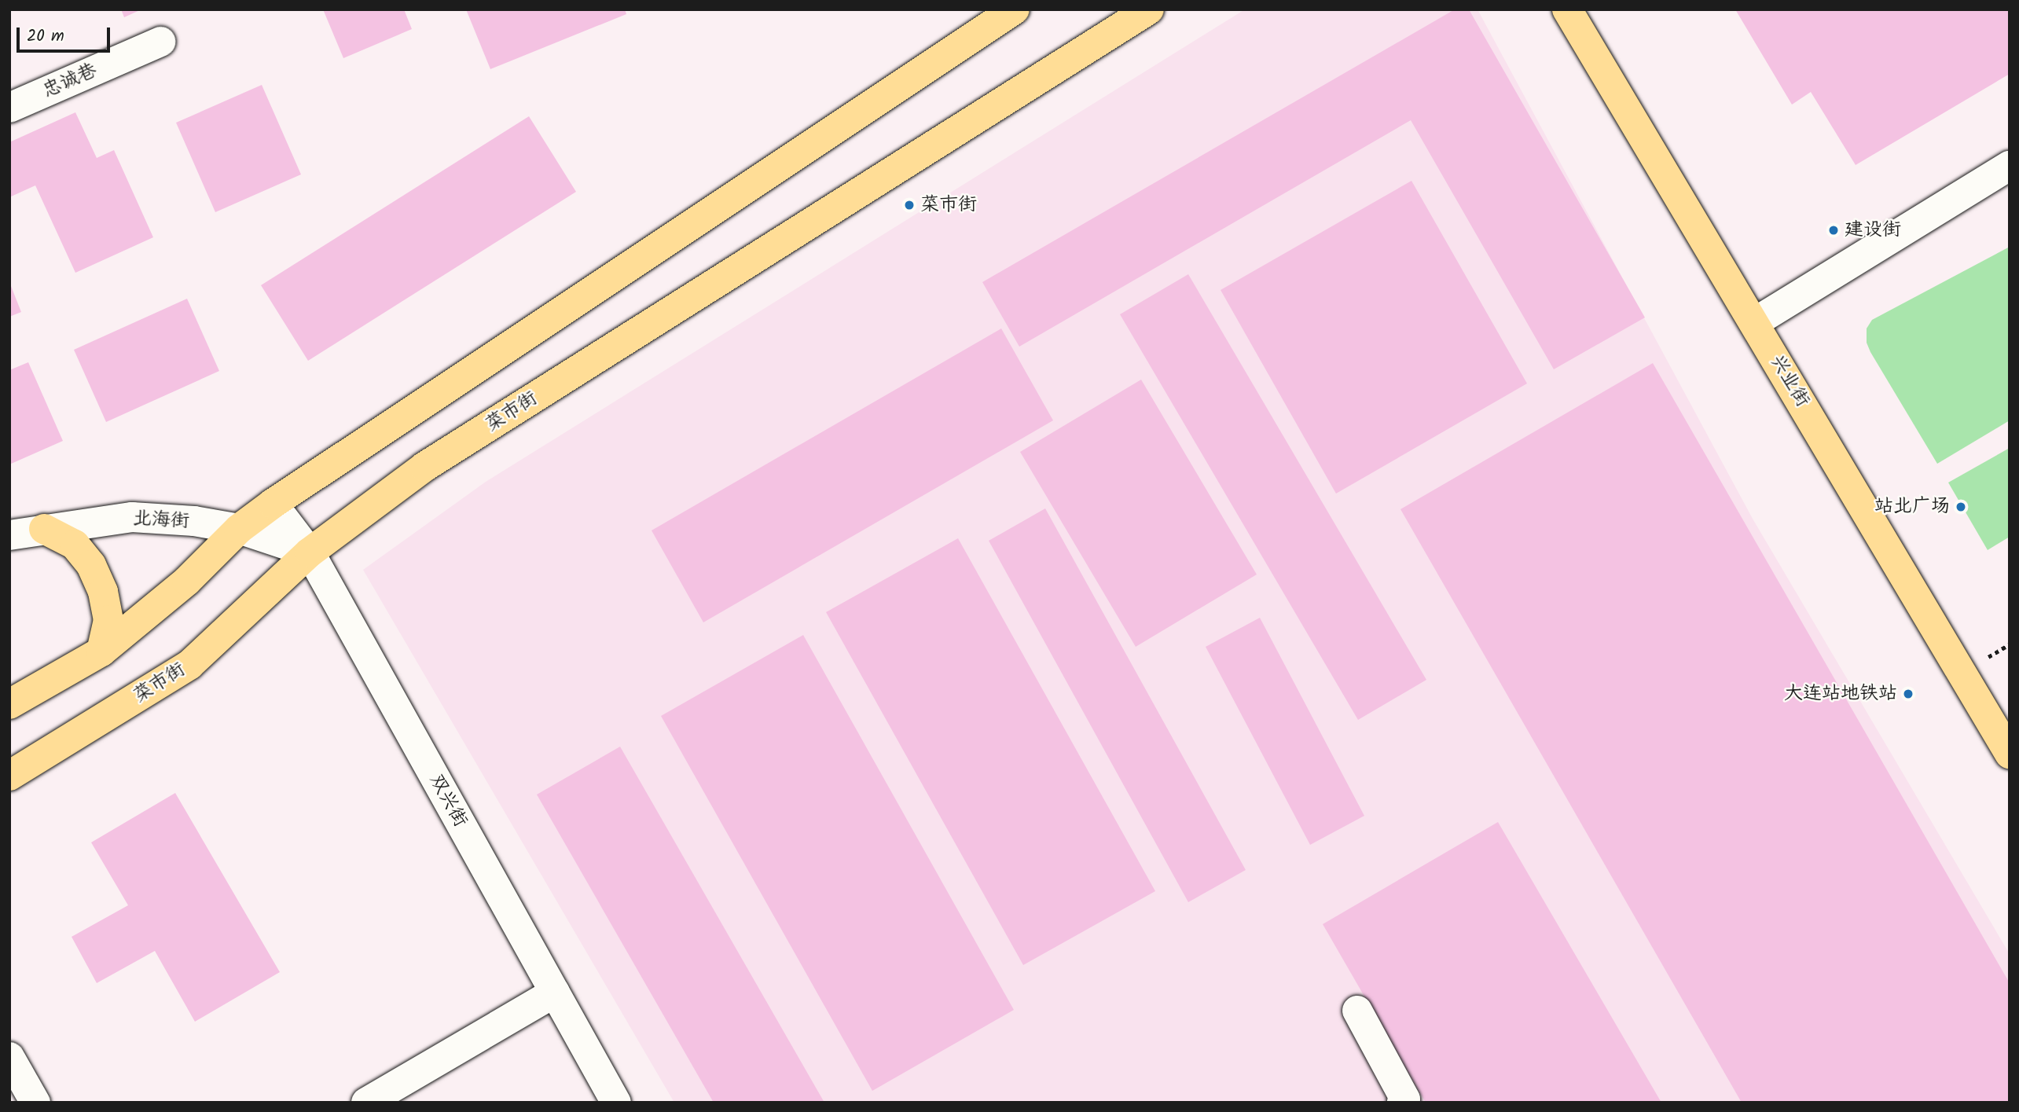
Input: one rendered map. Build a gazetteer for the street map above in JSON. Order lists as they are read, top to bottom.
{
  "streets": {
    "main road": ["兴业街", "菜市街"],
    "street": ["忠诚巷", "北海街", "双兴街"]
  },
  "crossings": [
    ["菜市街", "北海街"],
    ["菜市街", "双兴街"],
    ["北海街", "双兴街"]
  ],
  "places": [
    "菜市街",
    "建设街",
    "站北广场",
    "大连站地铁站"
  ],
  "scale_bar": "20 m"
}
